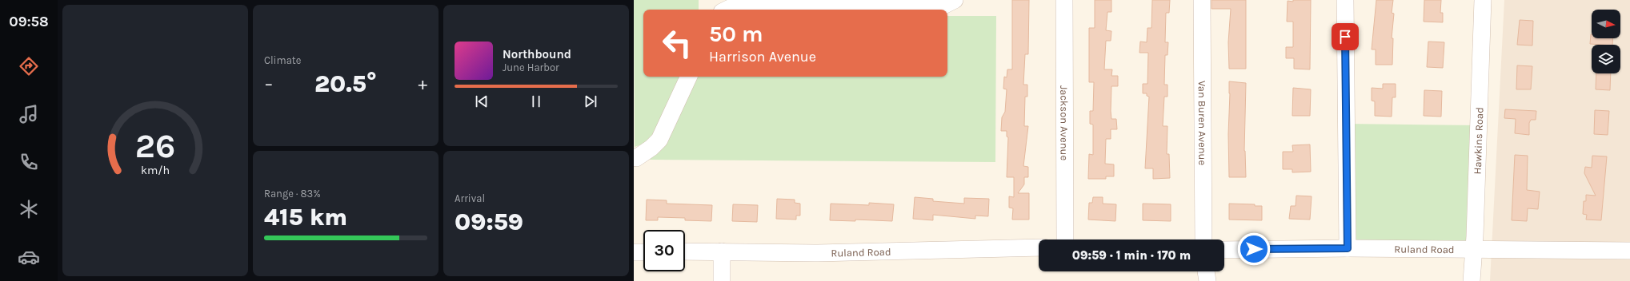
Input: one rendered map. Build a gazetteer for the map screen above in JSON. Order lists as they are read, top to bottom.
{
  "streets": {
    "street": [
      "Jackson Avenue",
      "Van Buren Avenue",
      "Hawkins Road",
      "Ruland Road"
    ]
  },
  "crossings": [
    ["Hawkins Road", "Ruland Road"]
  ],
  "north": "right",
  "page": {
    "tabs": "09:58",
    "tile": [
      "Climate",
      ["Range · 83%", "415 km"],
      ["Arrival", "09:59"]
    ],
    "turn": ["50 m", "Harrison Avenue"],
    "song": ["Northbound", "June Harbor"],
    "heat": ["−", "20.5°", "+"],
    "limit": "30",
    "trip": "09:59 · 1 min · 170 m",
    "gauge": ["26", "km/h"]
  }
}
